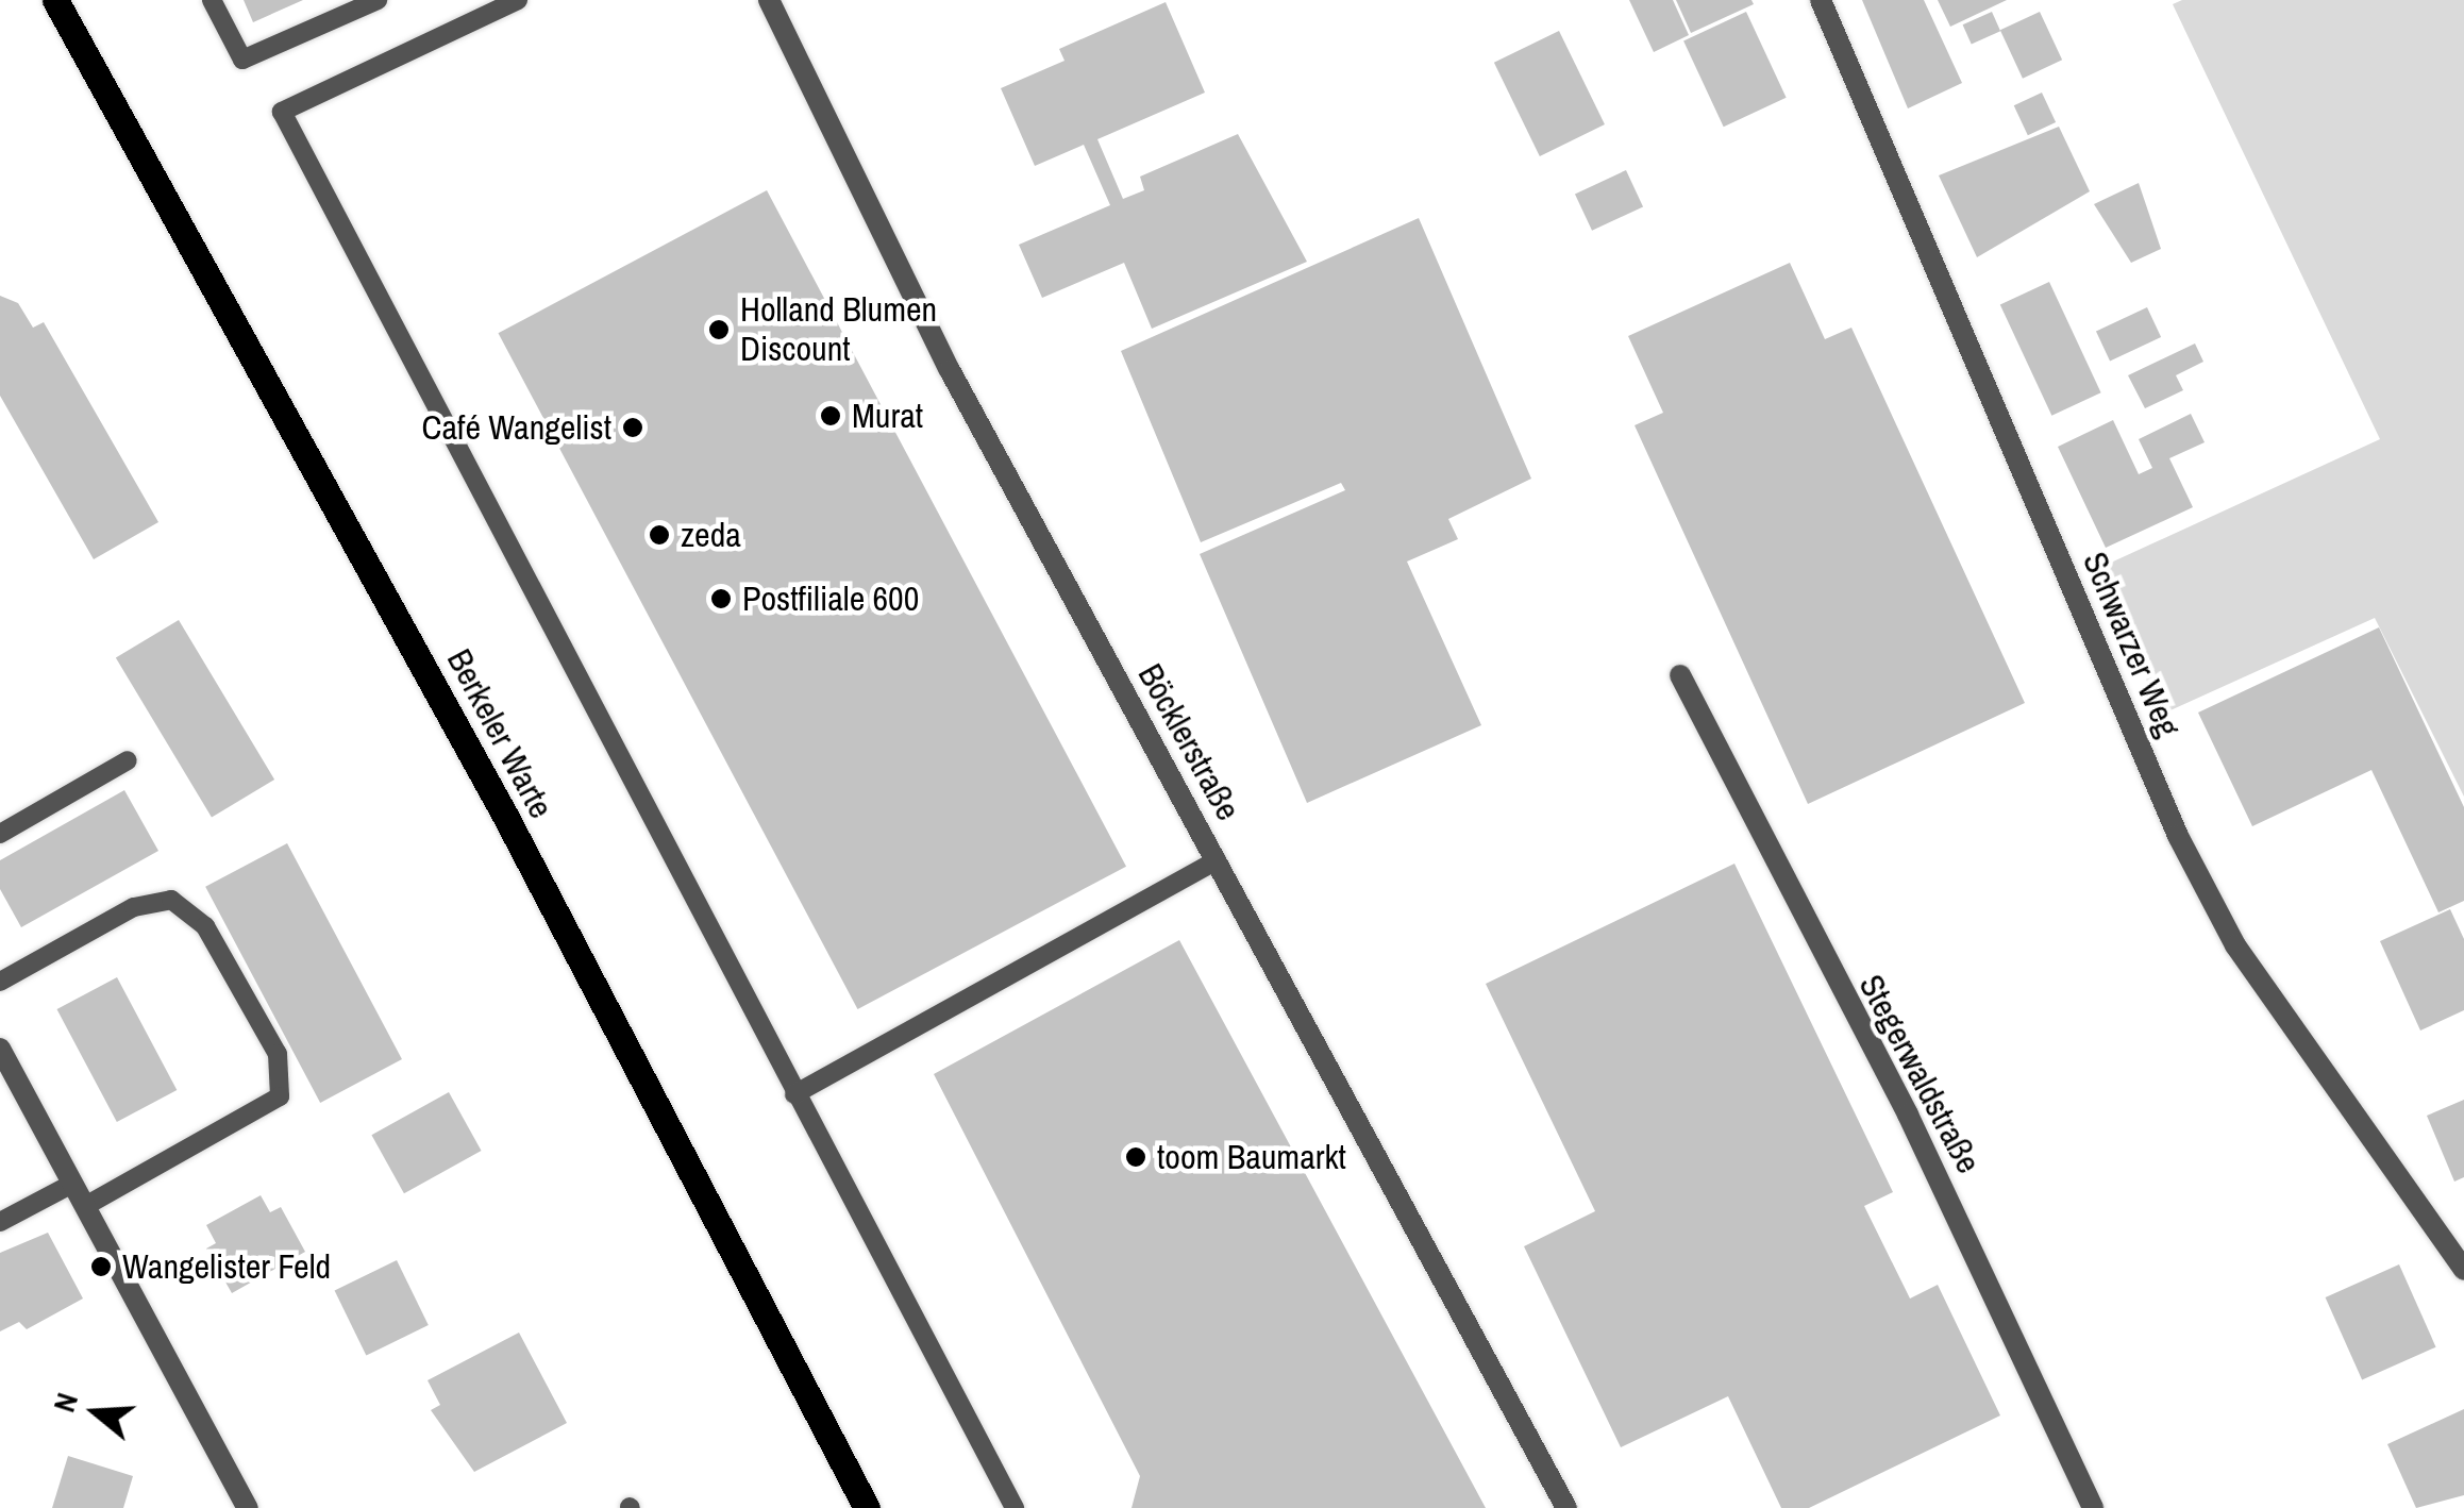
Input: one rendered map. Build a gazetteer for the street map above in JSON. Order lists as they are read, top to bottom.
{
  "streets": {
    "main road": ["Berkeler Warte"],
    "street": ["Schwarzer Weg", "Böcklerstraße", "Stegerwaldstraße"]
  },
  "places": [
    "Holland Blumen Discount",
    "Murat",
    "Café Wangelist",
    "zeda",
    "Postfiliale 600",
    "toom Baumarkt",
    "Wangelister Feld"
  ],
  "north": "left"
}
